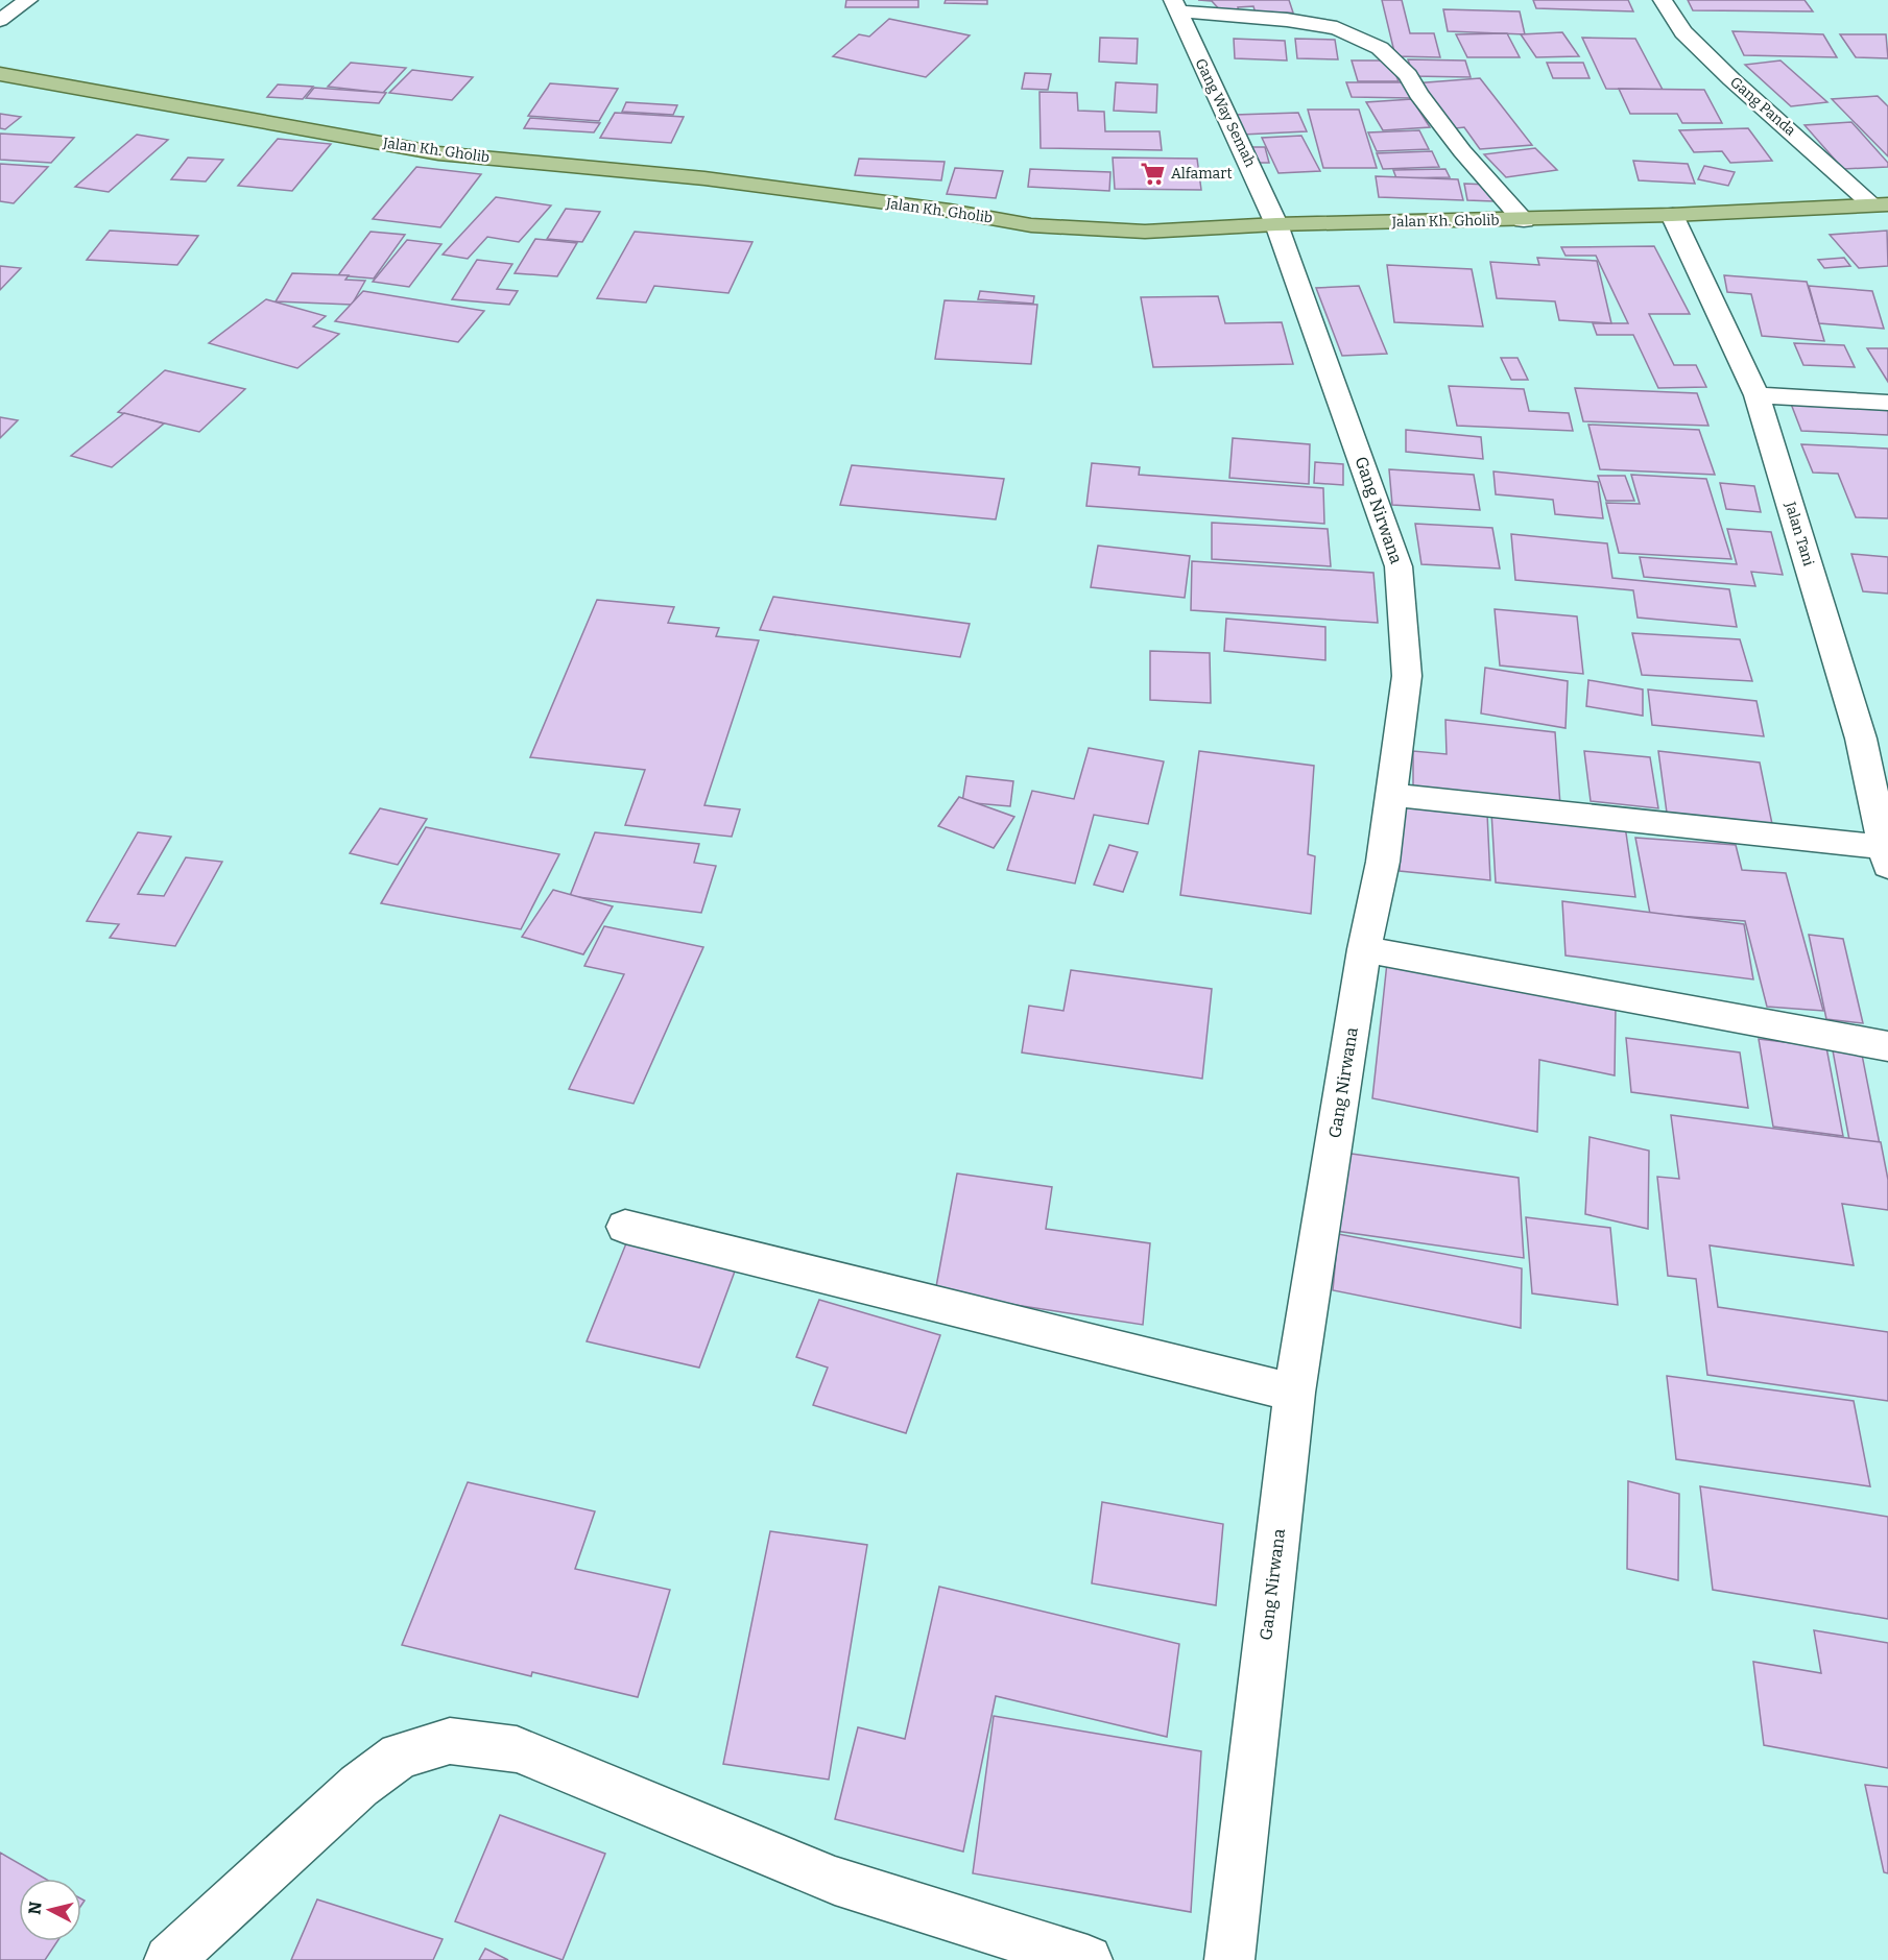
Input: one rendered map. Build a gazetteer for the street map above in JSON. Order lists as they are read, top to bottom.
{
  "streets": {
    "main road": ["Jalan Kh. Gholib"],
    "street": [
      "Gang Panda",
      "Gang Way Semah",
      "Gang Nirwana",
      "Jalan Tani"
    ]
  },
  "crossings": [
    ["Gang Panda", "Jalan Kh. Gholib"],
    ["Gang Way Semah", "Jalan Kh. Gholib"],
    ["Gang Way Semah", "Gang Nirwana"],
    ["Jalan Kh. Gholib", "Gang Nirwana"],
    ["Jalan Kh. Gholib", "Jalan Tani"]
  ],
  "places": {
    "supermarket": ["Alfamart"]
  },
  "north": "left"
}
